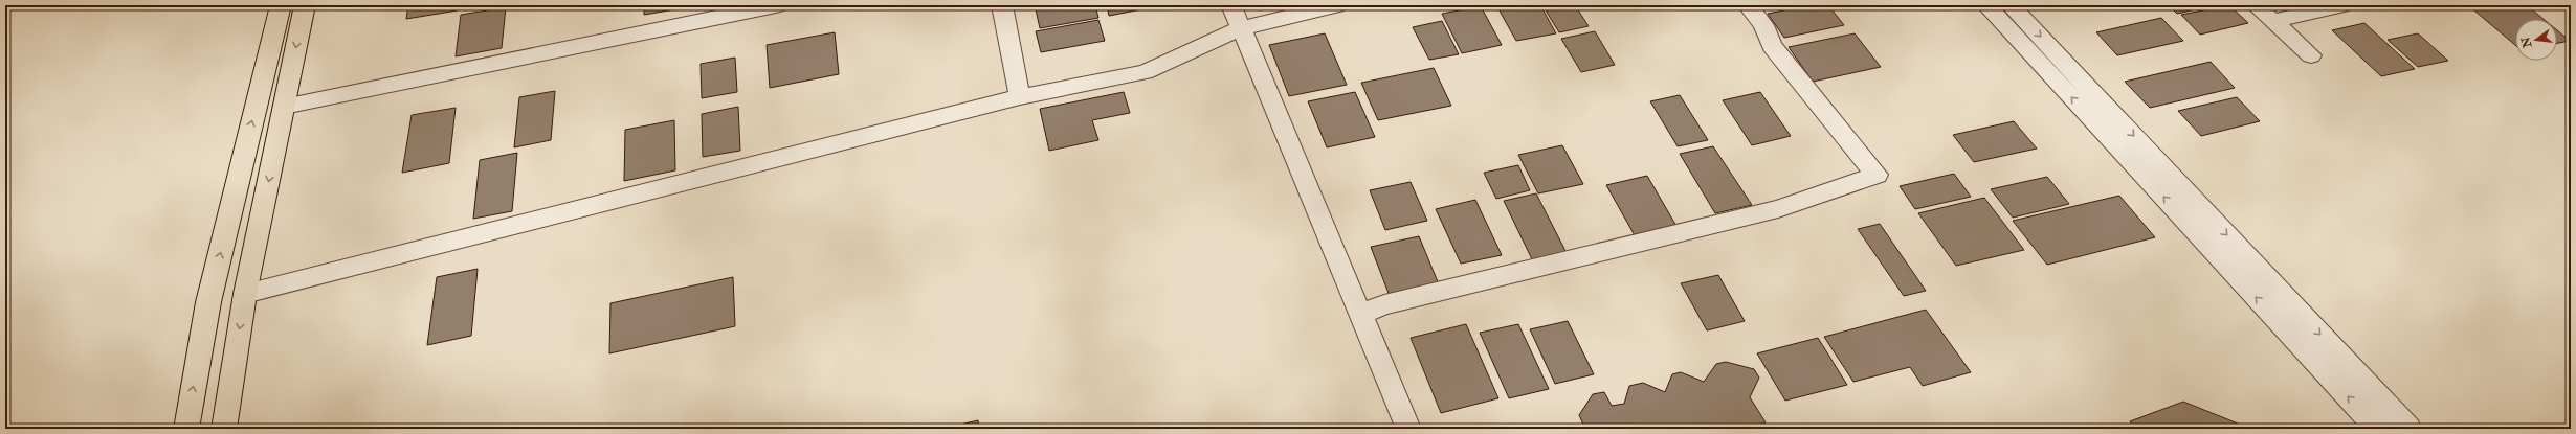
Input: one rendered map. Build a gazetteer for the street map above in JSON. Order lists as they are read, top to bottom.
{
  "north": "left"
}
